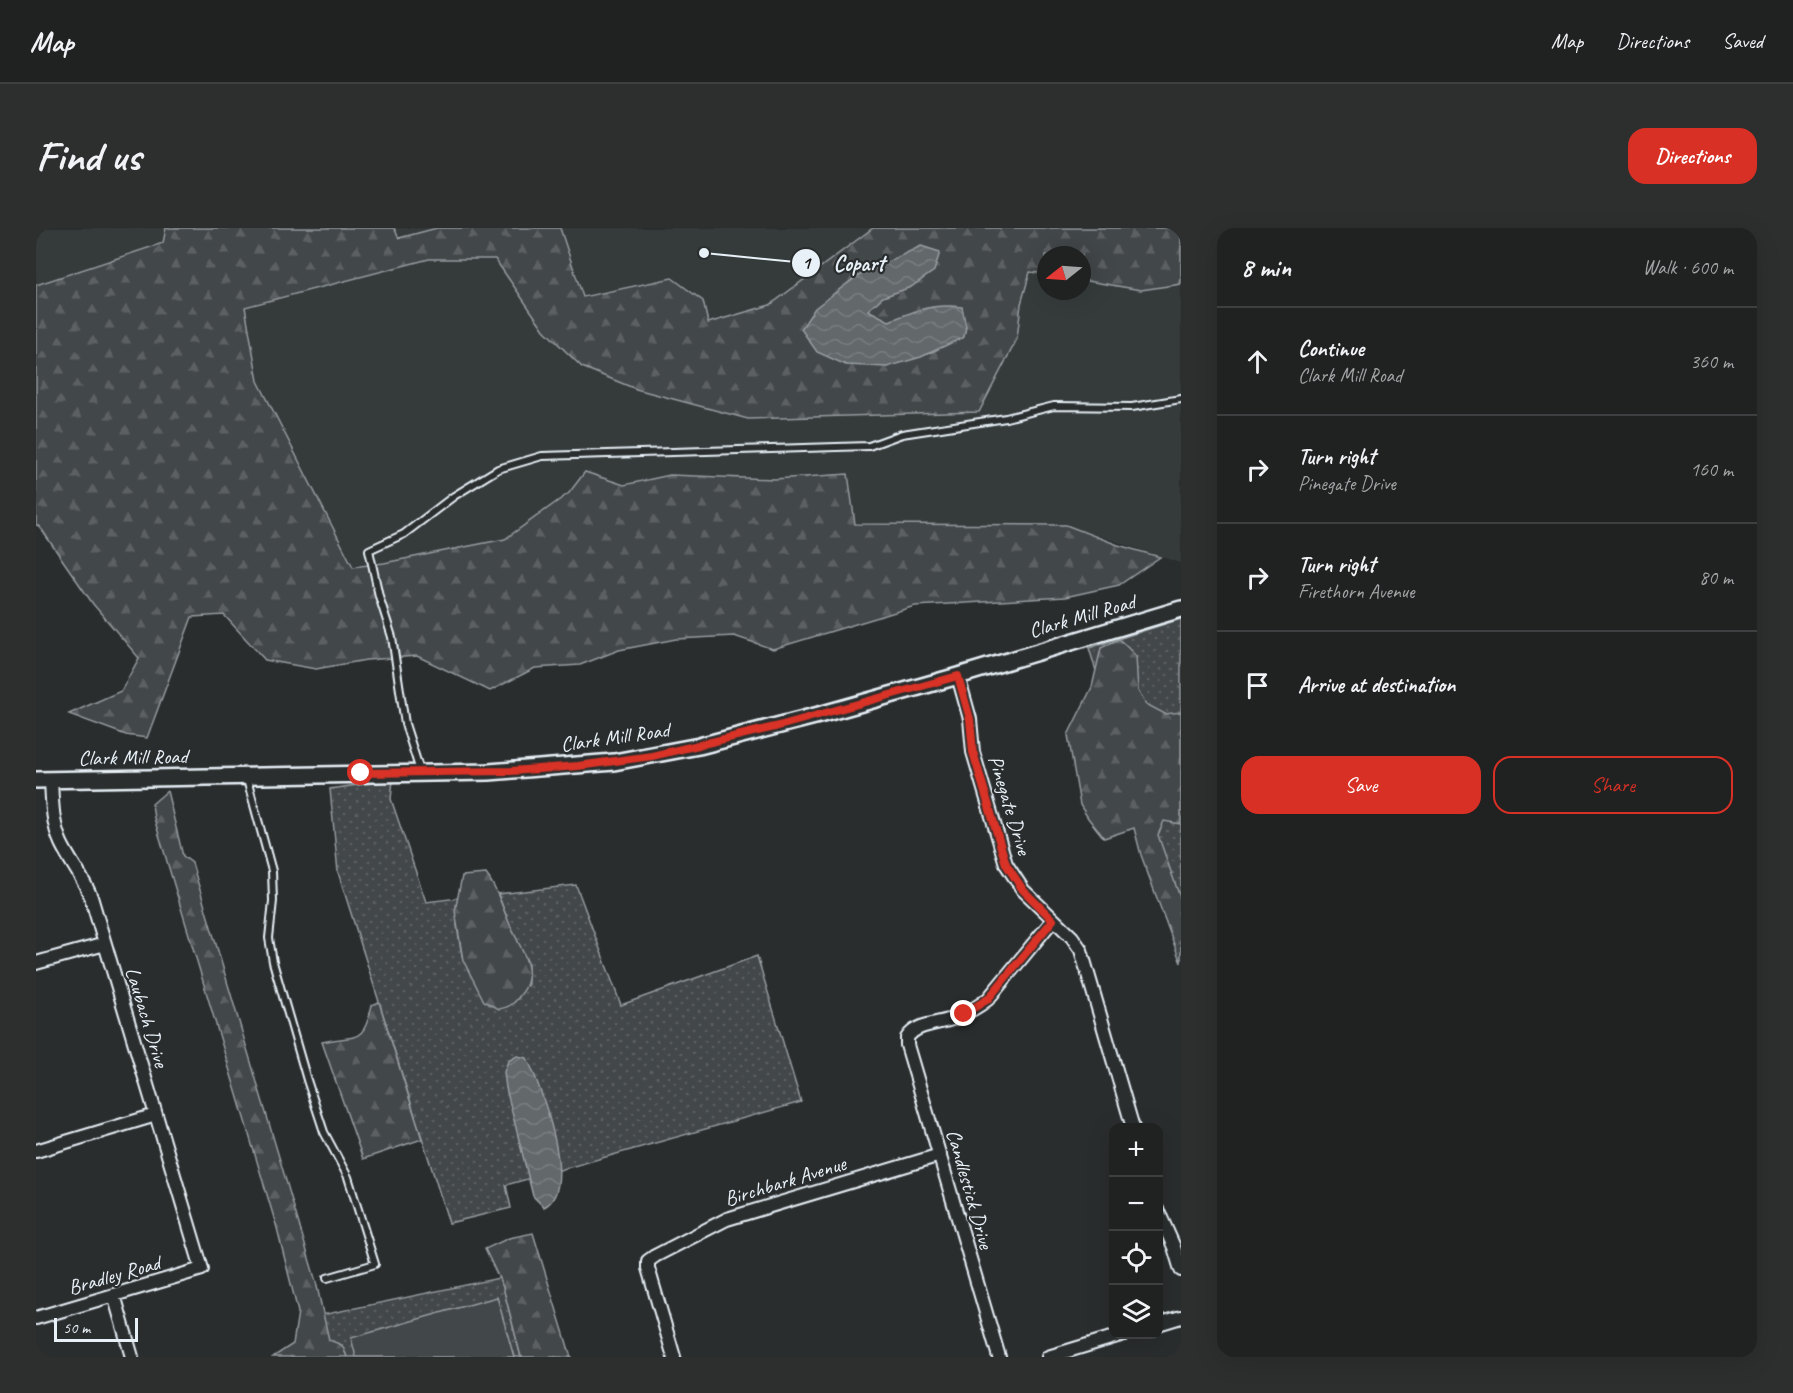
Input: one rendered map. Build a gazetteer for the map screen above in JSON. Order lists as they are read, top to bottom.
{
  "streets": {
    "street": [
      "Clark Mill Road",
      "Pinegate Drive",
      "Laubach Drive",
      "Birchbark Avenue",
      "Candlestick Drive",
      "Bradley Road"
    ]
  },
  "crossings": [
    ["Clark Mill Road", "Pinegate Drive"],
    ["Clark Mill Road", "Laubach Drive"],
    ["Pinegate Drive", "Candlestick Drive"],
    ["Laubach Drive", "Bradley Road"],
    ["Birchbark Avenue", "Candlestick Drive"]
  ],
  "places": ["Copart"],
  "scale_bar": "50 m",
  "north": "left",
  "page": {
    "header": "Map",
    "nav": ["Map", "Directions", "Saved"],
    "buttons": [
      "Directions",
      ["Save", "Share"]
    ],
    "title": "Find us",
    "heading": ["8 min", "Walk · 600 m"],
    "list": [
      ["Continue", "Clark Mill Road", "360 m"],
      ["Turn right", "Pinegate Drive", "160 m"],
      ["Turn right", "Firethorn Avenue", "80 m"],
      "Arrive at destination"
    ],
    "map_buttons": ["+", "−"],
    "scale": "50 m"
  }
}
